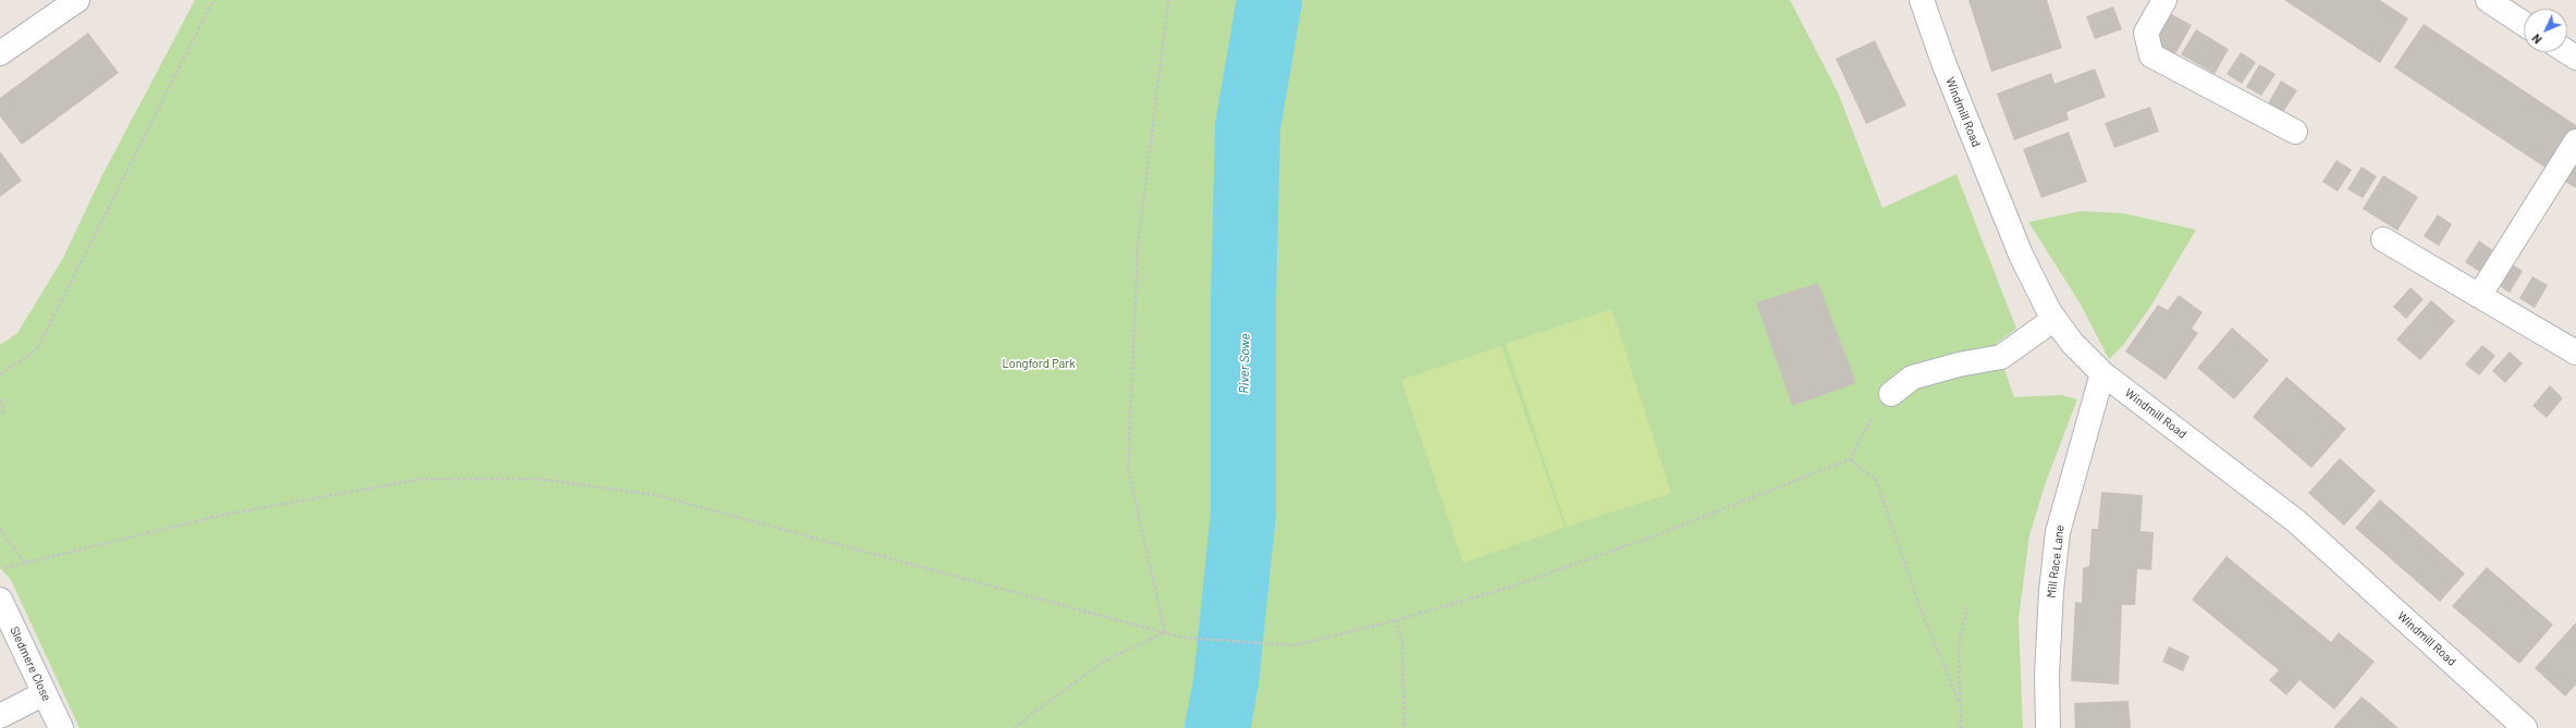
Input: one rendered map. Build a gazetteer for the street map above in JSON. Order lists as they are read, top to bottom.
{
  "streets": {
    "street": ["Windmill Road", "Mill Race Lane", "Sledmere Close"]
  },
  "crossings": [
    ["Windmill Road", "Mill Race Lane"]
  ],
  "water": ["River Sowe"],
  "parks": ["Longford Park"],
  "north": "bottom left"
}
